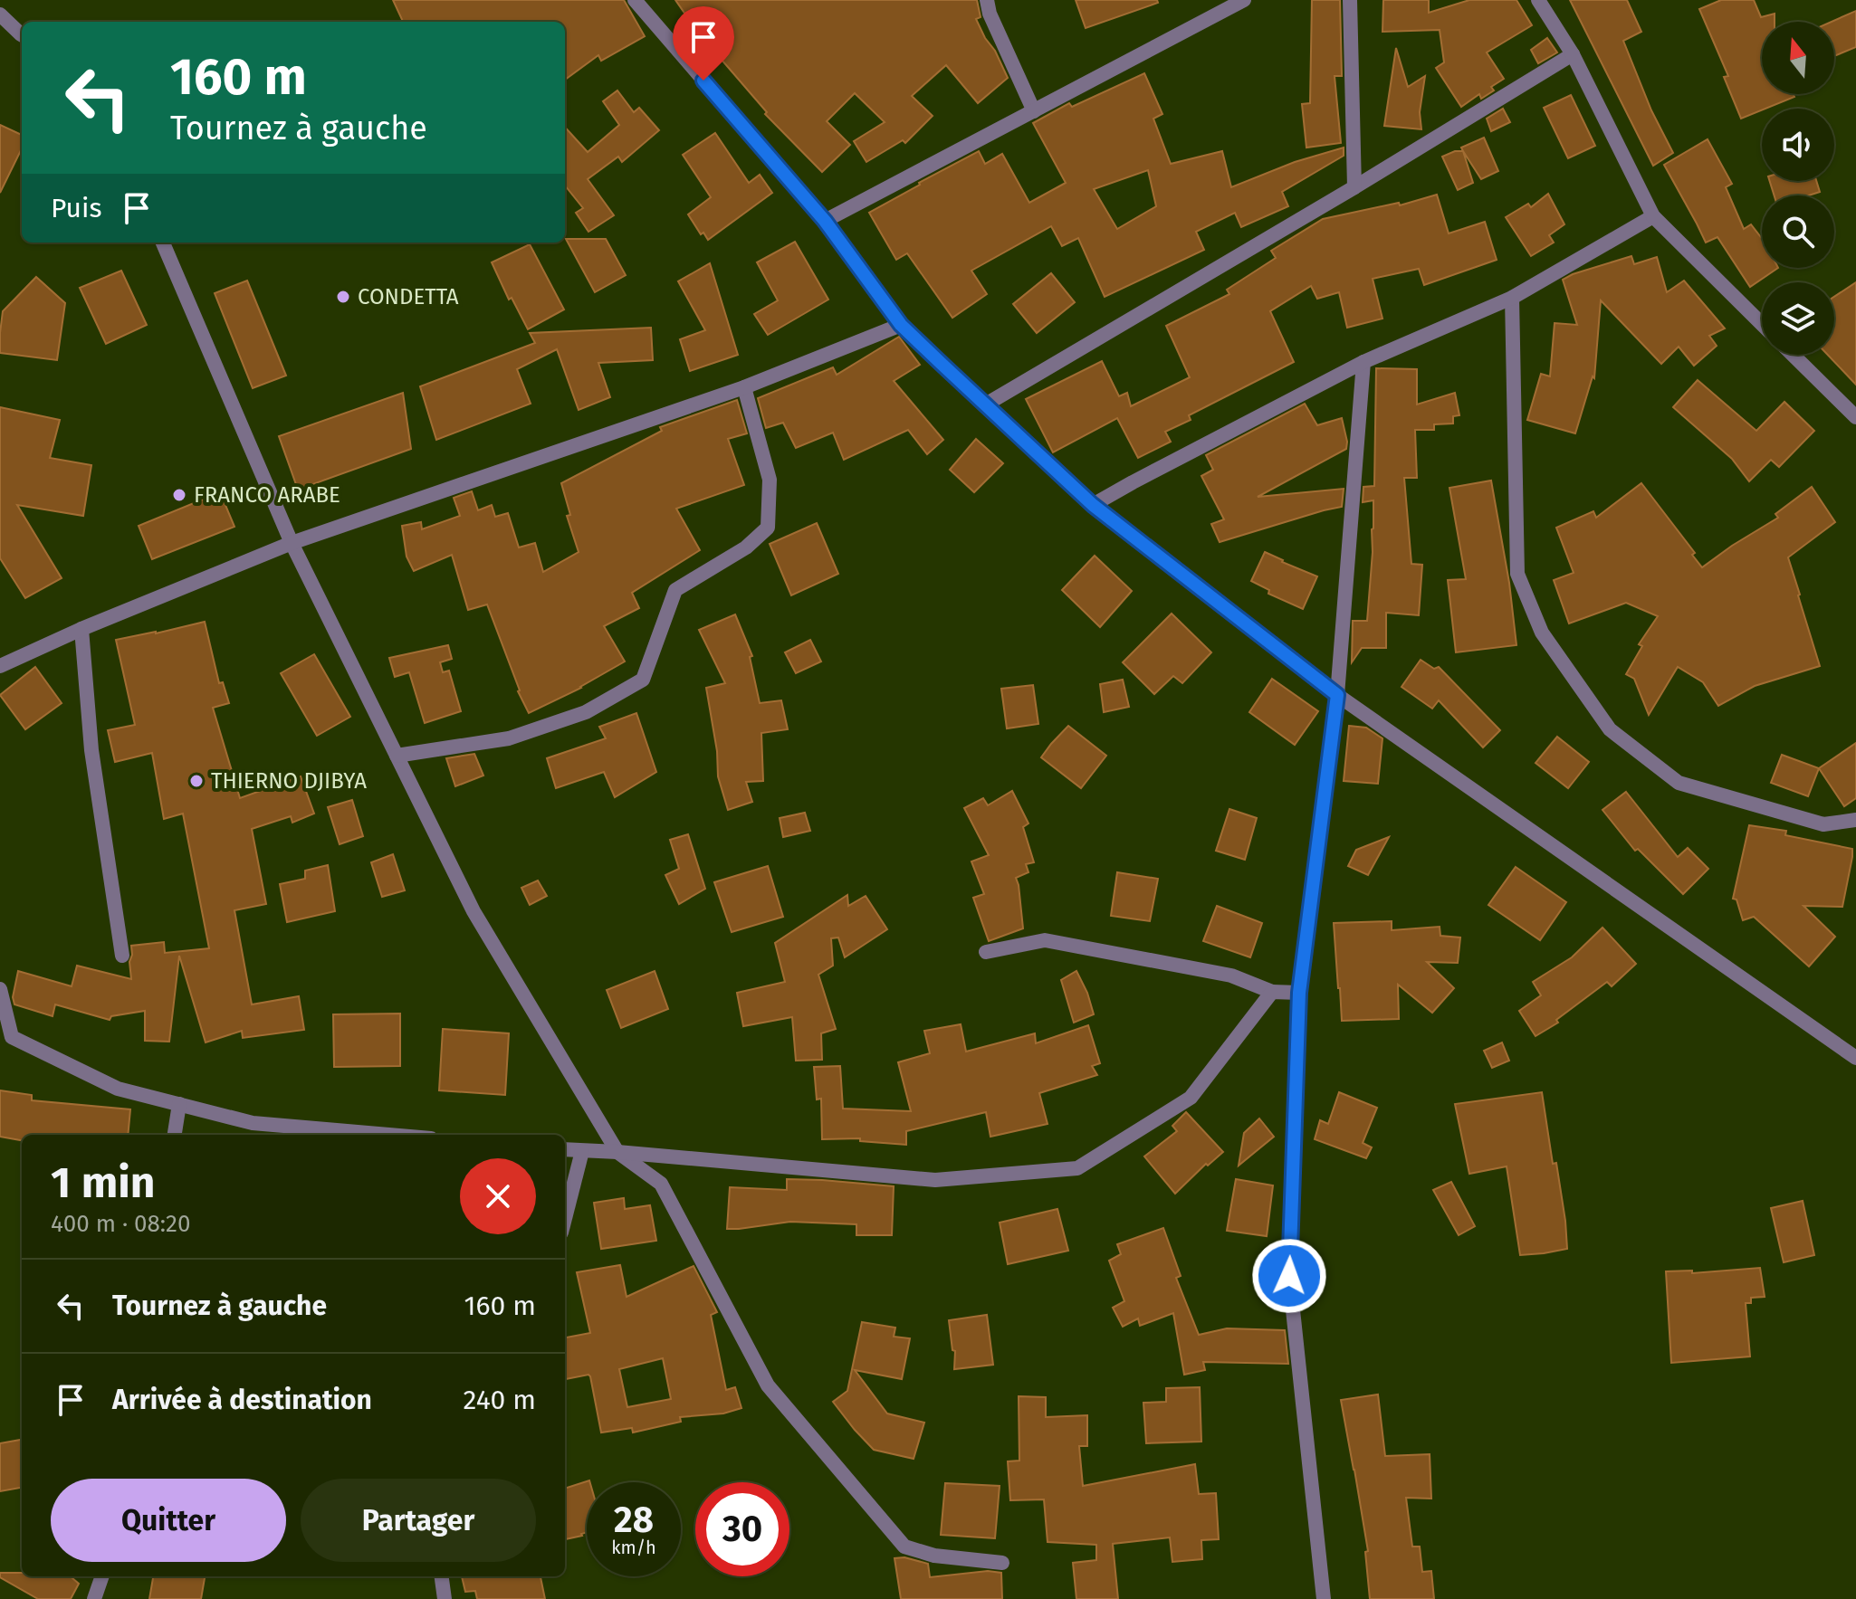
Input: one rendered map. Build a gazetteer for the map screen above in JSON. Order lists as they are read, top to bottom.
{
  "places": ["CONDETTA", "FRANCO ARABE", "THIERNO DJIBYA"],
  "north": "top",
  "page": {
    "turn": ["160 m", "Tournez à gauche"],
    "then": "Puis",
    "heading": ["1 min", "400 m · 08:20"],
    "list": [
      {
        "name": "Tournez à gauche",
        "value": "160 m"
      },
      {
        "name": "Arrivée à destination",
        "value": "240 m"
      }
    ],
    "buttons": ["Quitter", "Partager"],
    "speed": "28 km/h",
    "limit": "30"
  }
}
